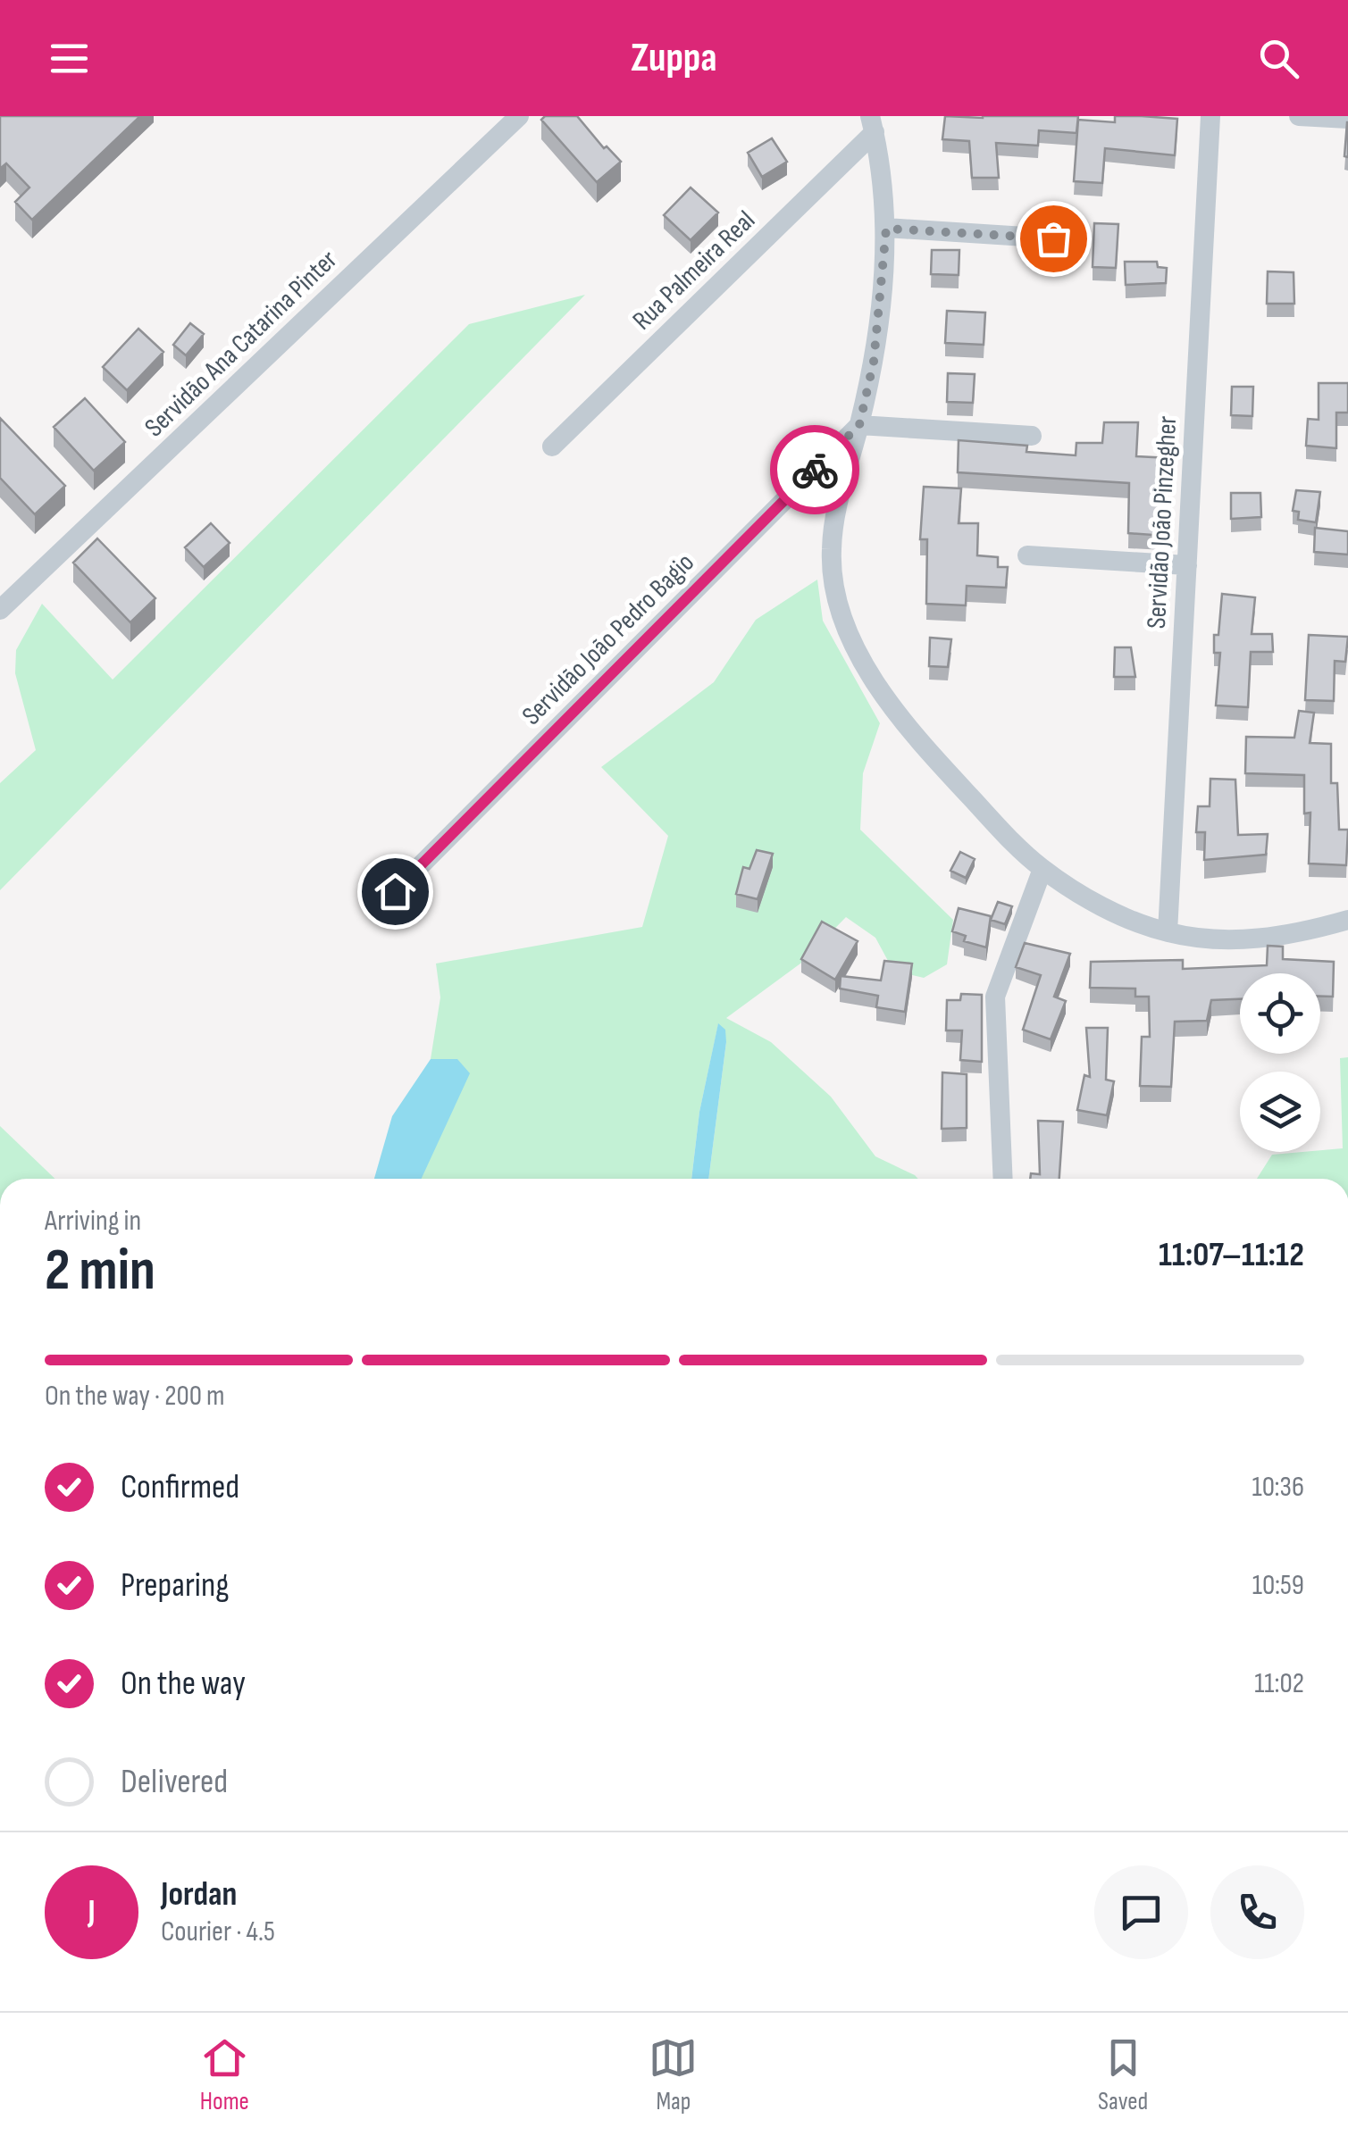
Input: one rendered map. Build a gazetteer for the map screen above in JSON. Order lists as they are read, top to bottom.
{
  "streets": {
    "street": [
      "Rua Palmeira Real",
      "Servidão Ana Catarina Pinter",
      "Servidão João Pinzegher",
      "Servidão João Pedro Bagio"
    ]
  },
  "page": {
    "header": "Zuppa",
    "heading": ["2 min", "Arriving in", "11:07–11:12"],
    "panel": ["Jordan", "Courier · 4.5"],
    "bar": "On the way · 200 m",
    "list": [
      ["Confirmed", "10:36"],
      ["Preparing", "10:59"],
      ["On the way", "11:02"],
      "Delivered"
    ],
    "round": "J",
    "tabs": ["Home", "Map", "Saved"]
  }
}
